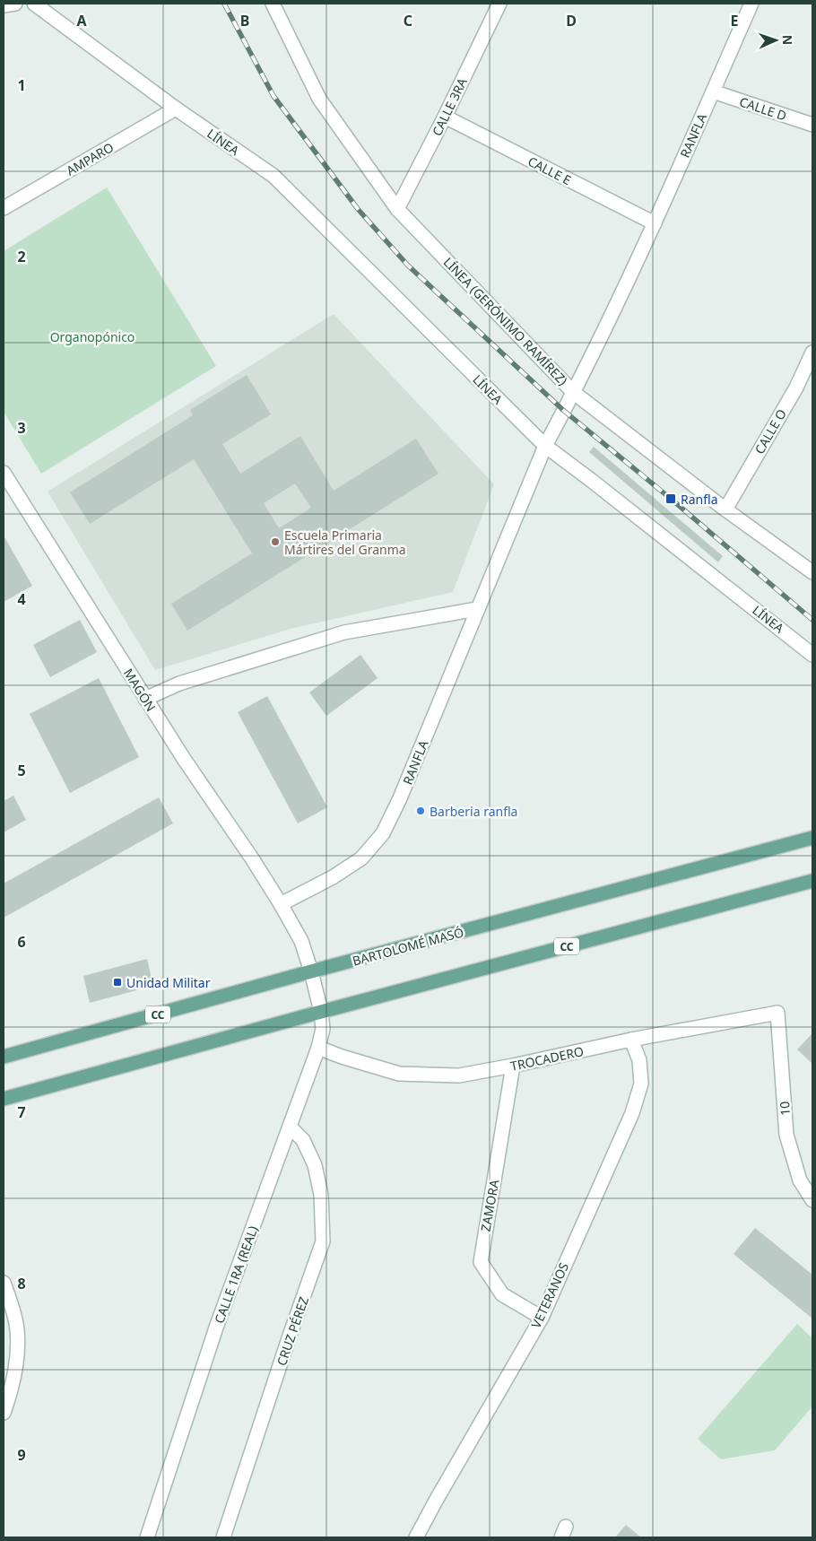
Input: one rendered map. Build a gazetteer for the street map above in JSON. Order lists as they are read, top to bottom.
{
  "streets": {
    "main road": ["BARTOLOMÉ MASÓ", "CC"],
    "street": [
      "CALLE 3RA",
      "CALLE D",
      "RANFLA",
      "LÍNEA",
      "AMPARO",
      "CALLE E",
      "LÍNEA (GERÓNIMO RAMÍREZ)",
      "CALLE O",
      "MAGÓN",
      "TROCADERO",
      "10",
      "ZAMORA",
      "CALLE 1RA (REAL)",
      "VETERANOS",
      "CRUZ PÉREZ"
    ]
  },
  "crossings": [
    ["CALLE 3RA", "CALLE E"],
    ["CALLE 3RA", "LÍNEA (GERÓNIMO RAMÍREZ)"],
    ["CALLE D", "RANFLA"],
    ["RANFLA", "LÍNEA"],
    ["RANFLA", "CALLE E"],
    ["RANFLA", "LÍNEA (GERÓNIMO RAMÍREZ)"],
    ["RANFLA", "MAGÓN"],
    ["LÍNEA", "AMPARO"],
    ["LÍNEA (GERÓNIMO RAMÍREZ)", "CALLE O"],
    ["CC", "CALLE 1RA (REAL)"],
    ["TROCADERO", "10"],
    ["TROCADERO", "ZAMORA"],
    ["TROCADERO", "CALLE 1RA (REAL)"],
    ["TROCADERO", "VETERANOS"],
    ["ZAMORA", "VETERANOS"],
    ["CALLE 1RA (REAL)", "CRUZ PÉREZ"]
  ],
  "parks": ["Organopónico"],
  "places": {
    "transit": ["Ranfla", "Unidad Militar"],
    "other": ["Escuela Primaria Mártires del Granma", "Barberia ranfla"]
  },
  "north": "right",
  "grid": {
    "columns": [
      "A",
      "B",
      "C",
      "D",
      "E"
    ],
    "rows": [
      "1",
      "2",
      "3",
      "4",
      "5",
      "6",
      "7",
      "8",
      "9"
    ]
  }
}
